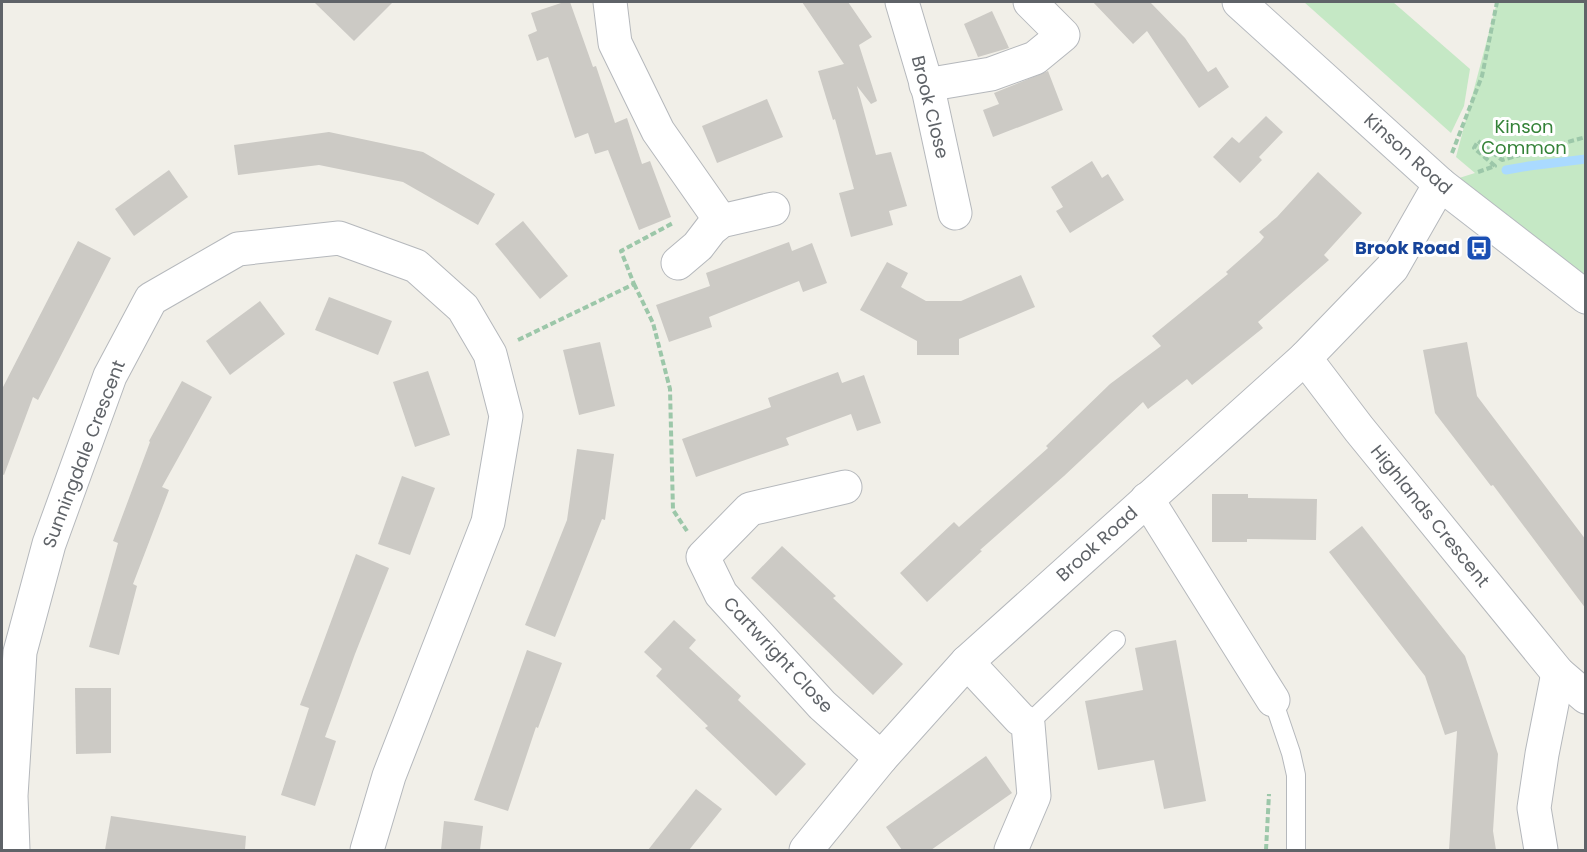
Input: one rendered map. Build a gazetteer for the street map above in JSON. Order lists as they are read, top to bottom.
{
  "streets": {
    "street": [
      "Brook Close",
      "Kinson Road",
      "Sunningdale Crescent",
      "Highlands Crescent",
      "Brook Road",
      "Cartwright Close"
    ]
  },
  "crossings": [
    ["Kinson Road", "Brook Road"],
    ["Highlands Crescent", "Brook Road"],
    ["Brook Road", "Cartwright Close"]
  ],
  "parks": ["Kinson Common"],
  "places": {
    "bus stop": ["Brook Road"]
  }
}
